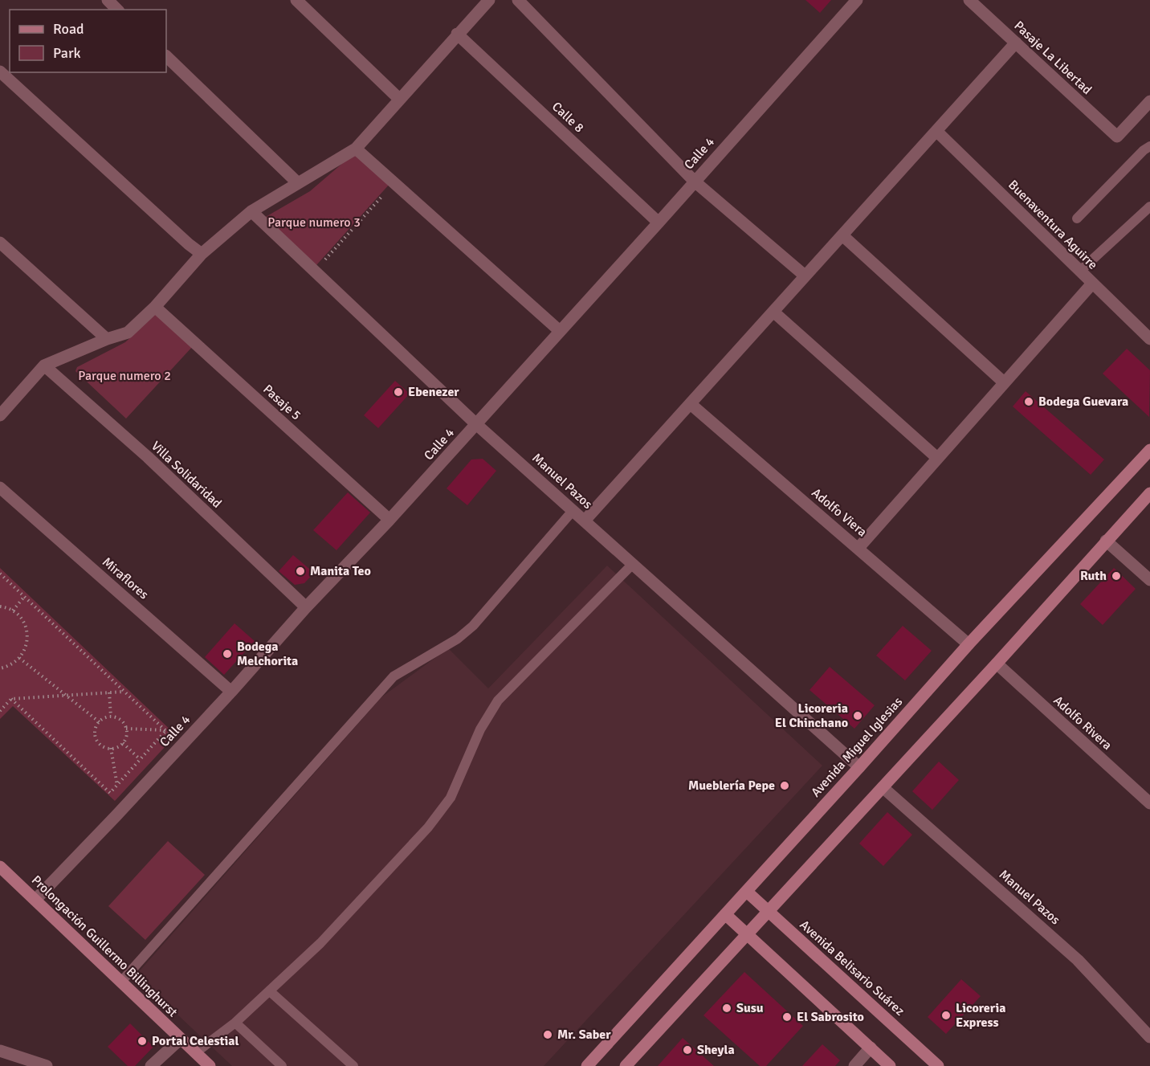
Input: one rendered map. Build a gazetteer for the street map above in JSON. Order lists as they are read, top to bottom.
{
  "streets": {
    "main road": ["Avenida Miguel Iglesias", "Prolongación Guillermo Billinghurst", "Avenida Belisario Suárez"],
    "street": [
      "Pasaje La Libertad",
      "Calle 8",
      "Calle 4",
      "Buenaventura Aguirre",
      "Pasaje 5",
      "Villa Solidaridad",
      "Manuel Pazos",
      "Adolfo Viera",
      "Miraflores",
      "Adolfo Rivera"
    ]
  },
  "crossings": [
    ["Calle 8", "Calle 4"],
    ["Calle 4", "Pasaje 5"],
    ["Calle 4", "Villa Solidaridad"],
    ["Calle 4", "Manuel Pazos"],
    ["Calle 4", "Miraflores"],
    ["Calle 4", "Prolongación Guillermo Billinghurst"],
    ["Manuel Pazos", "Avenida Miguel Iglesias"],
    ["Adolfo Viera", "Avenida Miguel Iglesias"],
    ["Avenida Miguel Iglesias", "Avenida Belisario Suárez"]
  ],
  "parks": ["Parque numero 3", "Parque numero 2"],
  "places": [
    "Ebenezer",
    "Bodega Guevara",
    "Manita Teo",
    "Ruth",
    "Bodega Melchorita",
    "Licoreria El Chinchano",
    "Mueblería Pepe",
    "Susu",
    "Licoreria Express",
    "El Sabrosito",
    "Mr. Saber",
    "Portal Celestial",
    "Sheyla"
  ],
  "legend": ["Road", "Park"]
}
